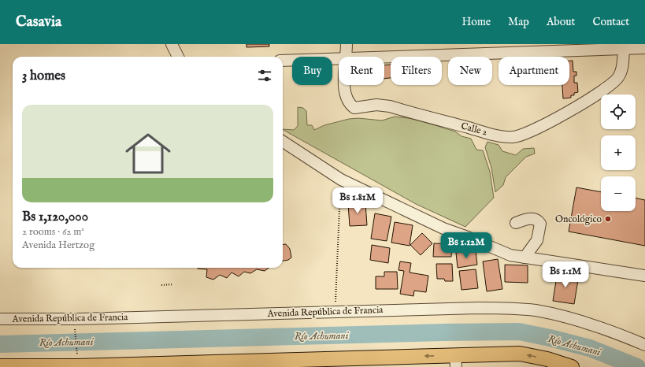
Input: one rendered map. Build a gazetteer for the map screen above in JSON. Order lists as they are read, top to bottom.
{
  "streets": {
    "street": ["Calle 2", "Avenida República de Francia"]
  },
  "water": ["Río Achumani"],
  "places": ["Oncológico"],
  "page": {
    "header": "Casavia",
    "nav": [
      "Home",
      "Map",
      "About",
      "Contact"
    ],
    "chip": [
      "Buy",
      "Rent",
      "Filters",
      "New",
      "Apartment"
    ],
    "heading": "3 homes",
    "map_buttons": ["+", "−"],
    "list": [
      {
        "name": "Bs 1,120,000",
        "note": "2 rooms · 62 m² · Avenida Hertzog"
      }
    ],
    "price": ["Bs 1.81M", "Bs 1.12M", "Bs 1.1M"]
  }
}
